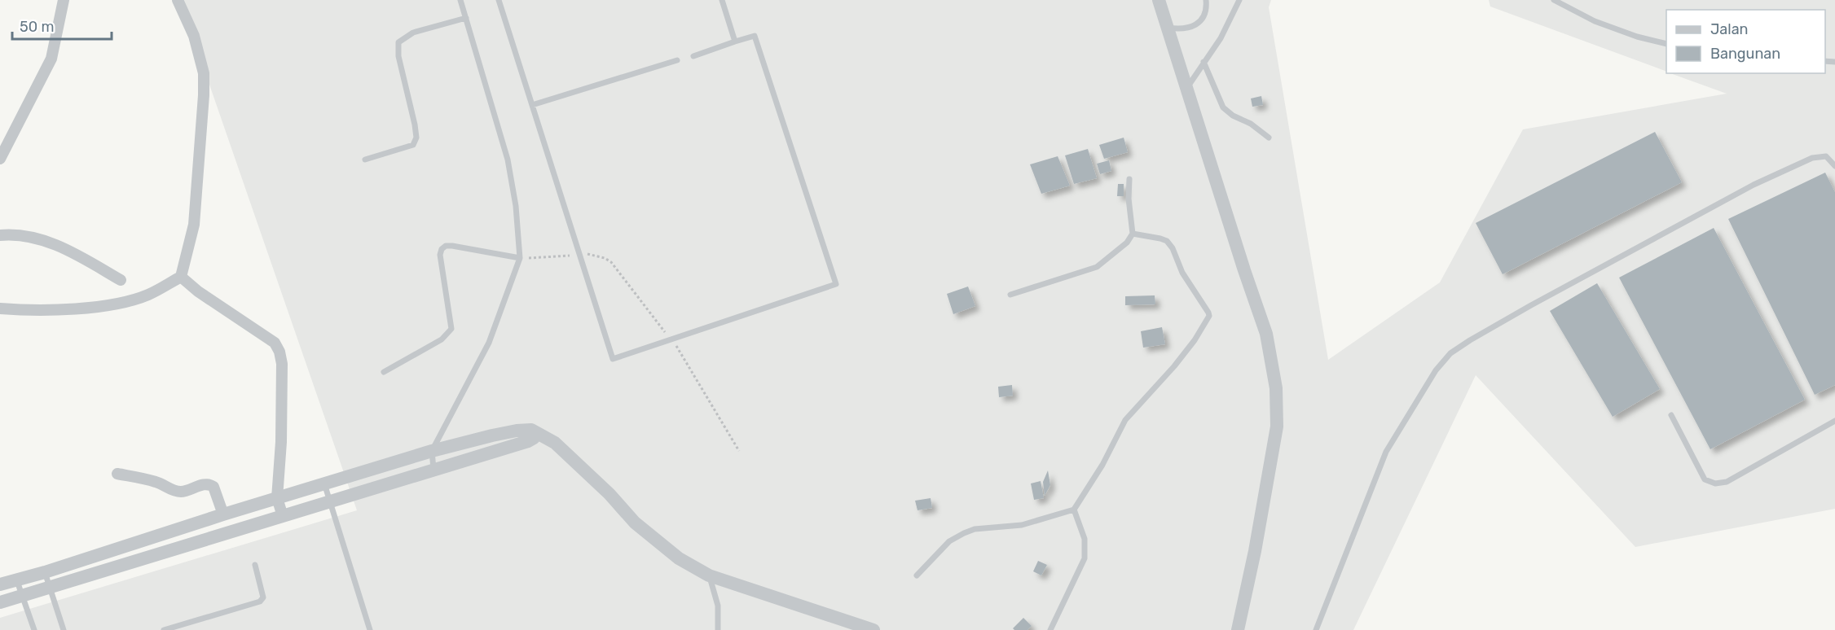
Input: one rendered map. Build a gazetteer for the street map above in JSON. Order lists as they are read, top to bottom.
{
  "legend": ["Jalan", "Bangunan"],
  "scale_bar": "50 m"
}
